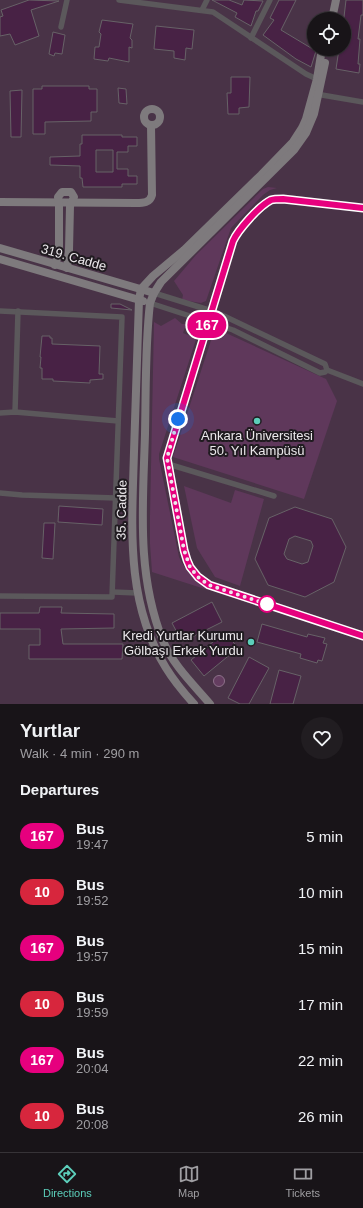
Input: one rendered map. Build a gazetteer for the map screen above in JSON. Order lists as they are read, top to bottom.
{
  "streets": {
    "street": ["319. Cadde", "35. Cadde"]
  },
  "crossings": [
    ["319. Cadde", "35. Cadde"]
  ],
  "places": ["Ankara Üniversitesi 50. Yıl Kampüsü", "Kredi Yurtlar Kurumu Gölbaşı Erkek Yurdu"],
  "lines": ["bus line 167"],
  "page": {
    "on_map": "167",
    "heading": [
      ["Yurtlar", "Walk · 4 min · 290 m"],
      "Departures"
    ],
    "list": [
      {
        "mark": "167",
        "name": "Bus",
        "note": "19:47",
        "value": "5 min"
      },
      {
        "mark": "10",
        "name": "Bus",
        "note": "19:52",
        "value": "10 min"
      },
      {
        "mark": "167",
        "name": "Bus",
        "note": "19:57",
        "value": "15 min"
      },
      {
        "mark": "10",
        "name": "Bus",
        "note": "19:59",
        "value": "17 min"
      },
      {
        "mark": "167",
        "name": "Bus",
        "note": "20:04",
        "value": "22 min"
      },
      {
        "mark": "10",
        "name": "Bus",
        "note": "20:08",
        "value": "26 min"
      }
    ],
    "tabs": ["Directions", "Map", "Tickets"]
  }
}
